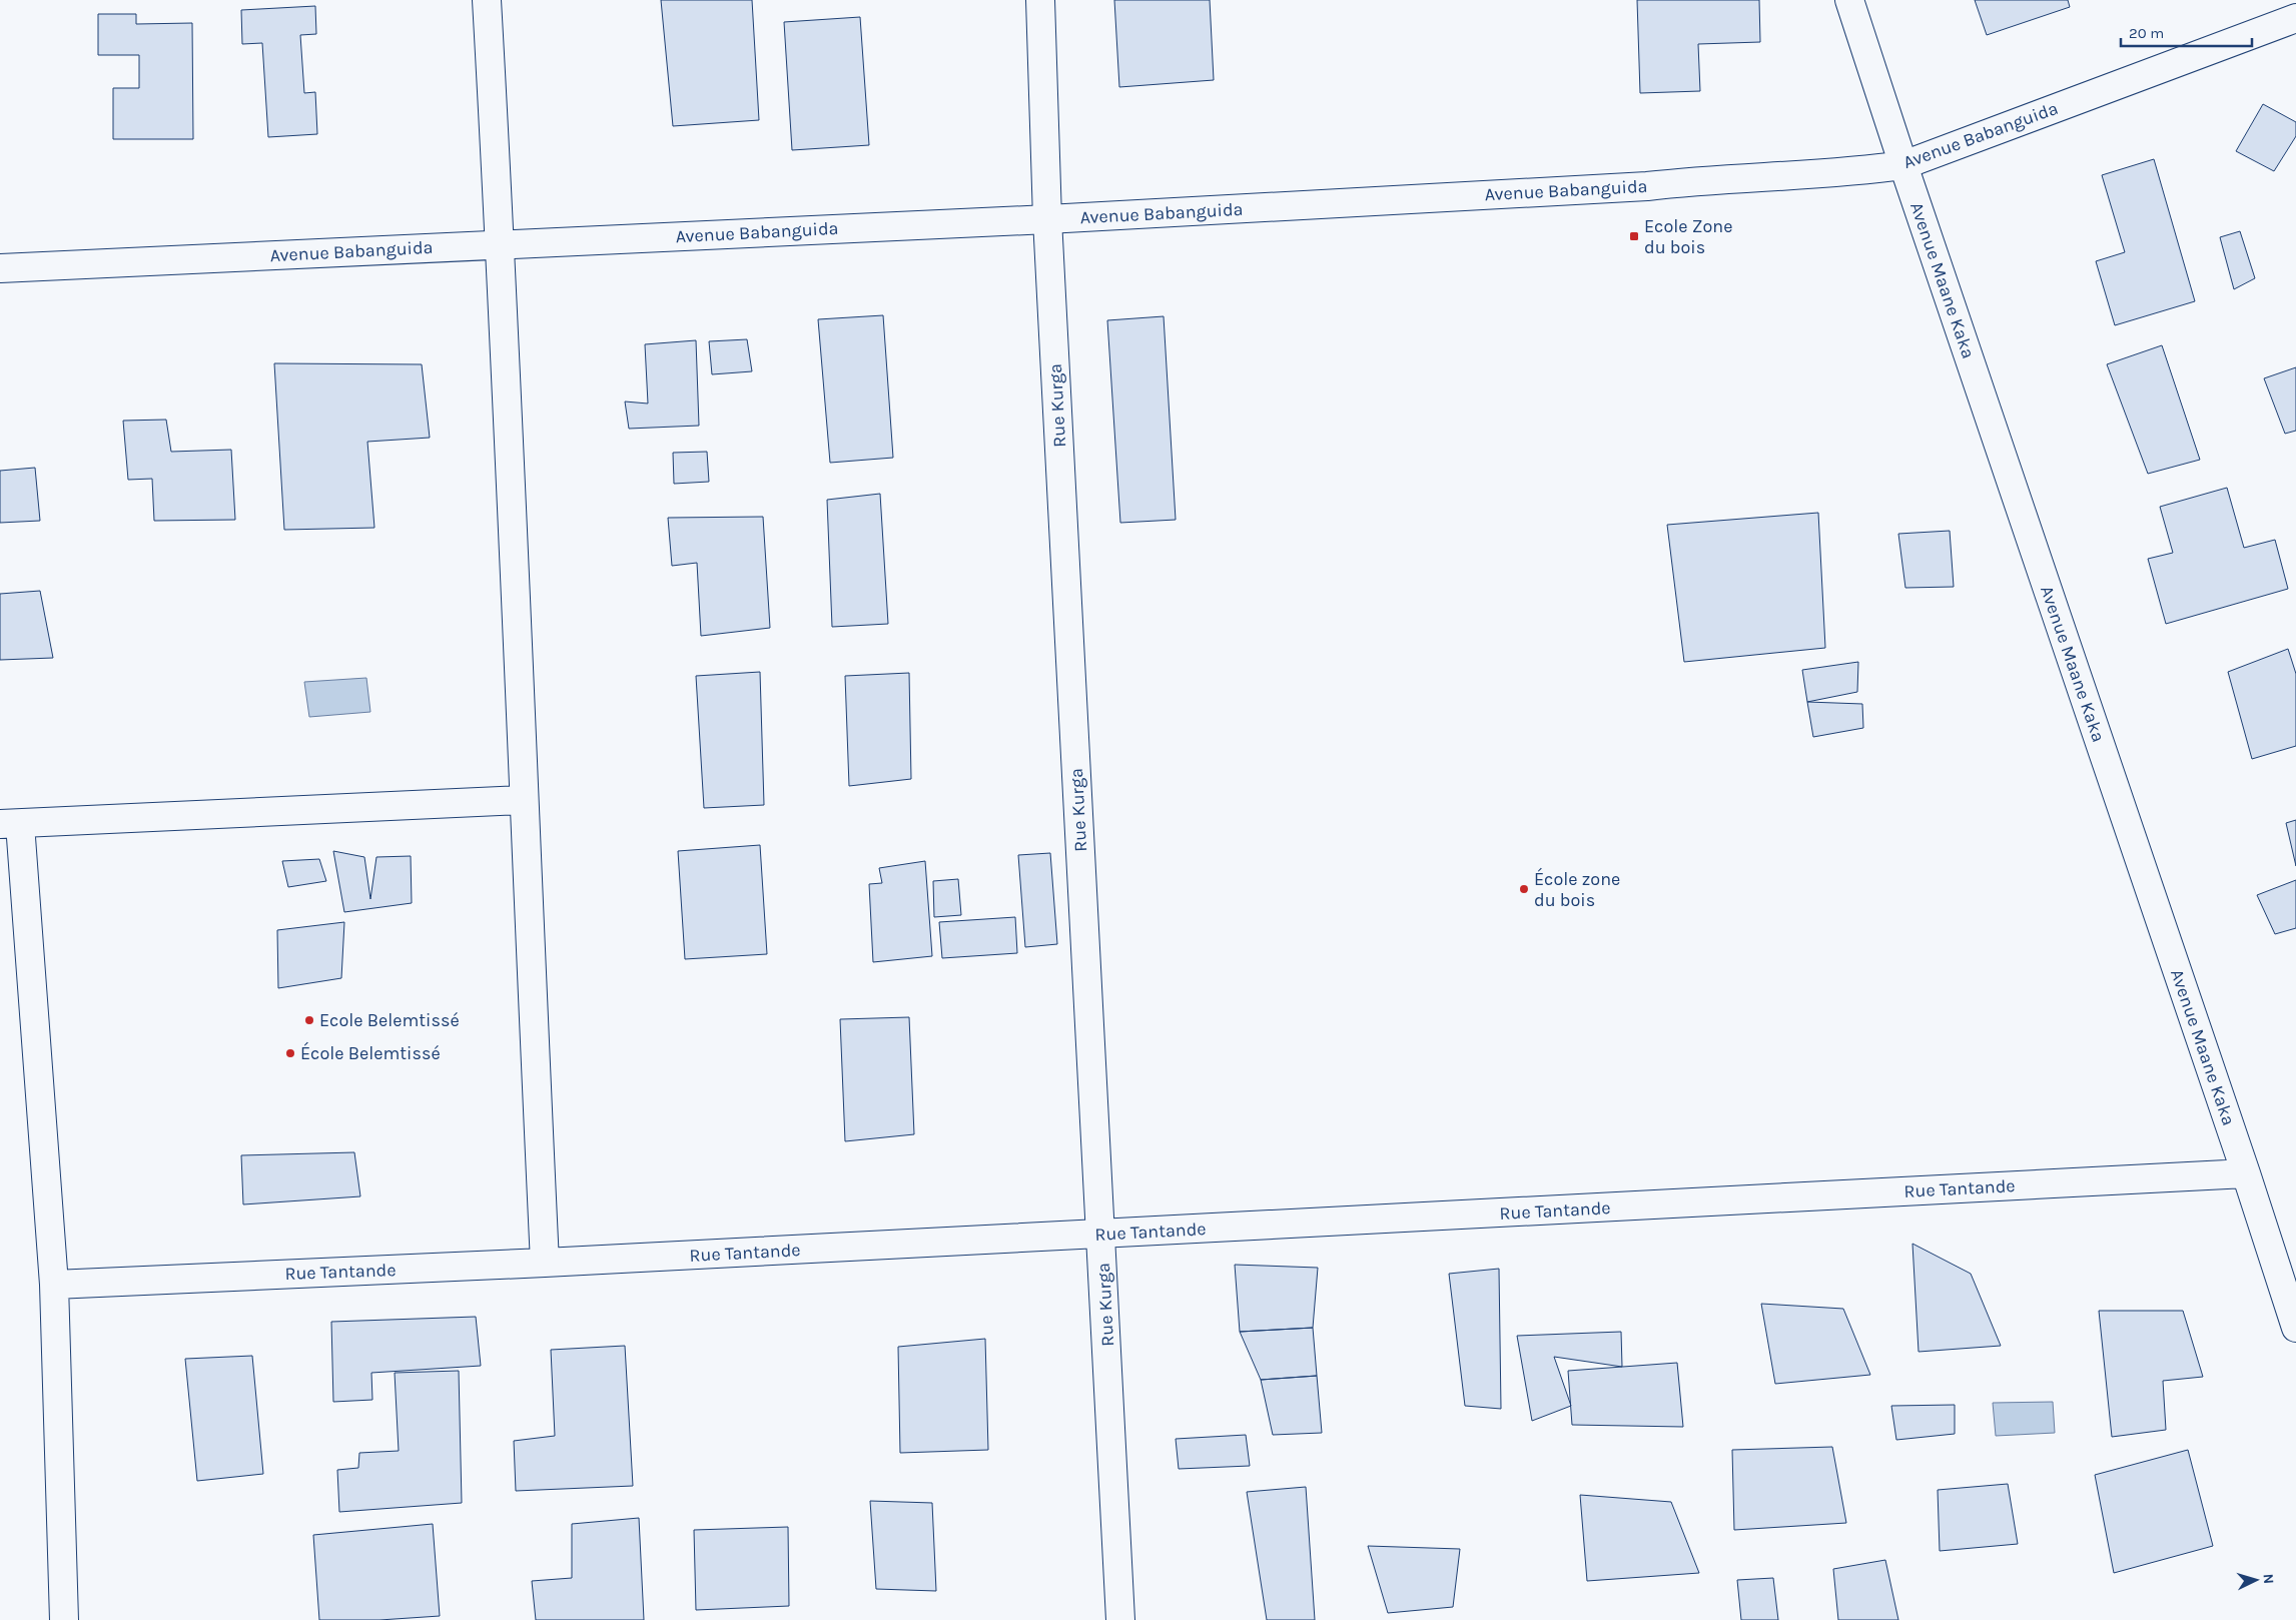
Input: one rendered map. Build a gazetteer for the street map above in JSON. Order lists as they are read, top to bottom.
{
  "streets": {
    "street": [
      "Avenue Babanguida",
      "Avenue Maane Kaka",
      "Rue Kurga",
      "Rue Tantande"
    ]
  },
  "crossings": [
    ["Avenue Babanguida", "Avenue Maane Kaka"],
    ["Avenue Babanguida", "Rue Kurga"],
    ["Avenue Maane Kaka", "Rue Tantande"],
    ["Rue Kurga", "Rue Tantande"]
  ],
  "places": {
    "transit": ["Ecole Zone du bois"],
    "other": ["École zone du bois", "Ecole Belemtissé", "École Belemtissé"]
  },
  "scale_bar": "20 m",
  "north": "right"
}
